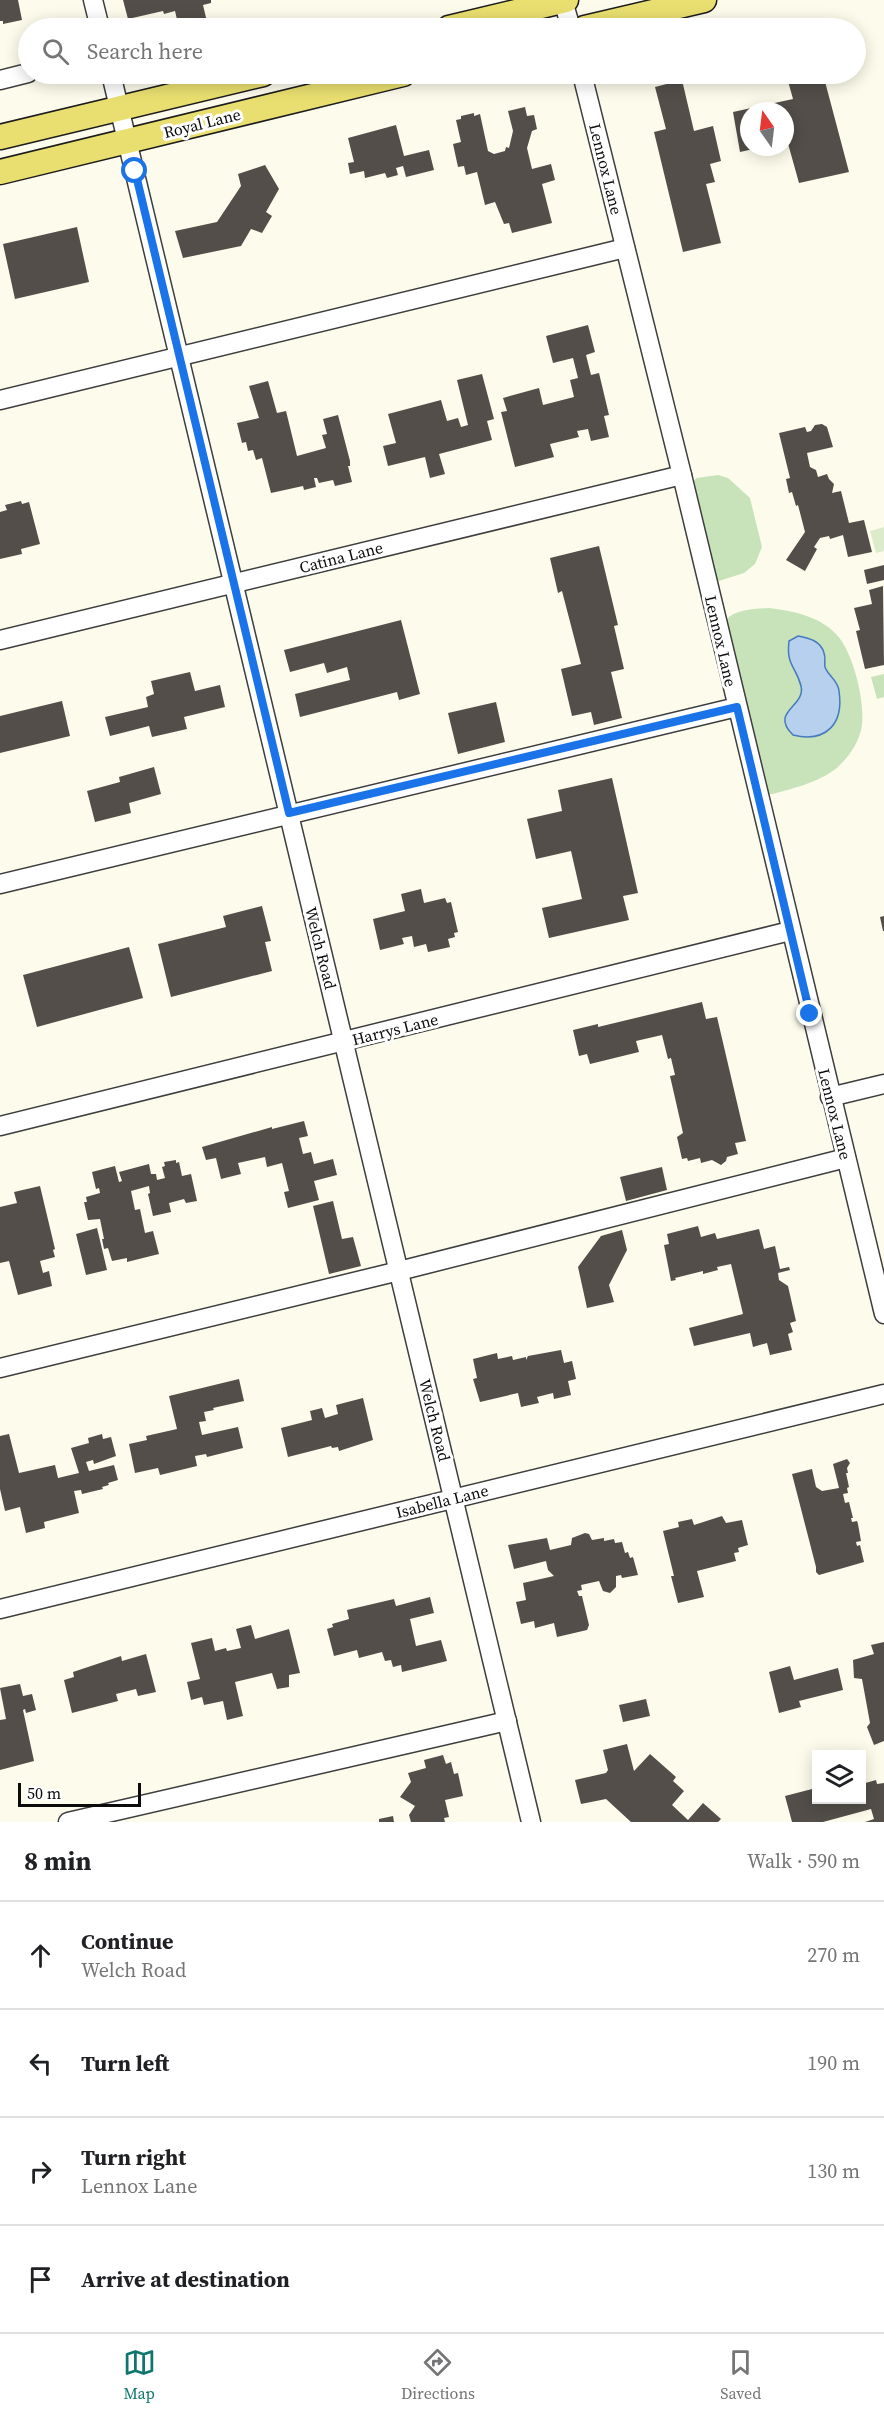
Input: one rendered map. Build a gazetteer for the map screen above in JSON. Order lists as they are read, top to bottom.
{
  "streets": {
    "main road": ["Royal Lane"],
    "street": [
      "Lennox Lane",
      "Catina Lane",
      "Welch Road",
      "Harrys Lane",
      "Isabella Lane"
    ]
  },
  "crossings": [
    ["Royal Lane", "Welch Road"],
    ["Lennox Lane", "Catina Lane"],
    ["Lennox Lane", "Harrys Lane"],
    ["Catina Lane", "Welch Road"],
    ["Welch Road", "Harrys Lane"],
    ["Welch Road", "Isabella Lane"]
  ],
  "scale_bar": "50 m",
  "north": "top",
  "page": {
    "search": "Search here",
    "scale": "50 m",
    "heading": ["8 min", "Walk · 590 m"],
    "list": [
      ["Continue", "Welch Road", "270 m"],
      ["Turn left", "190 m"],
      ["Turn right", "Lennox Lane", "130 m"],
      "Arrive at destination"
    ],
    "nav": ["Map", "Directions", "Saved"]
  }
}
